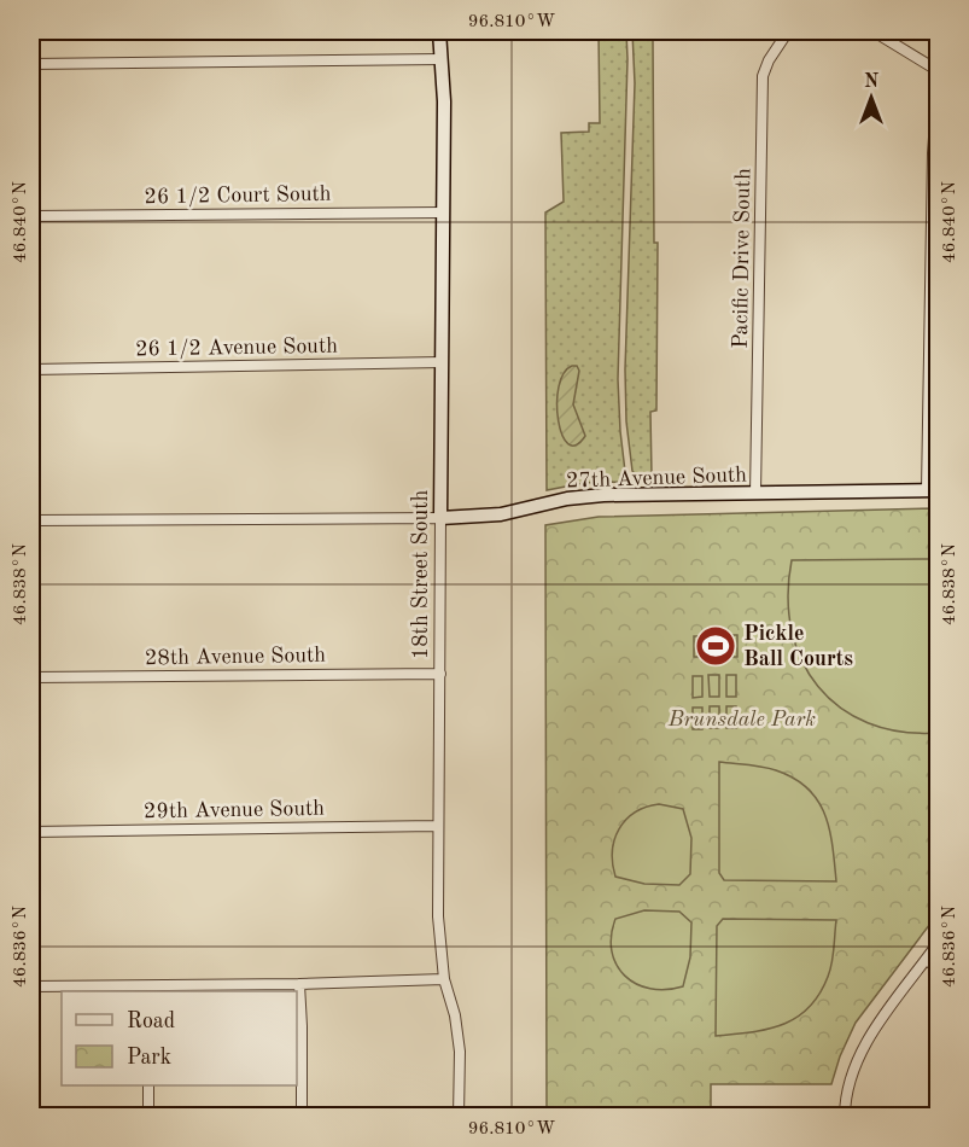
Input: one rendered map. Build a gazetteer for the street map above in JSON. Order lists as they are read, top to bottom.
{
  "streets": {
    "street": [
      "26 1/2 Court South",
      "Pacific Drive South",
      "26 1/2 Avenue South",
      "27th Avenue South",
      "18th Street South",
      "28th Avenue South",
      "29th Avenue South"
    ]
  },
  "crossings": [
    ["26 1/2 Court South", "18th Street South"],
    ["Pacific Drive South", "27th Avenue South"],
    ["26 1/2 Avenue South", "18th Street South"],
    ["27th Avenue South", "18th Street South"],
    ["18th Street South", "28th Avenue South"],
    ["18th Street South", "29th Avenue South"]
  ],
  "parks": ["Brunsdale Park"],
  "places": {
    "sports": ["Pickle Ball Courts"]
  },
  "legend": ["Road", "Park"],
  "north": "top",
  "coordinates": [
    "96.810°W",
    "46.840°N",
    "46.838°N",
    "46.836°N"
  ]
}
